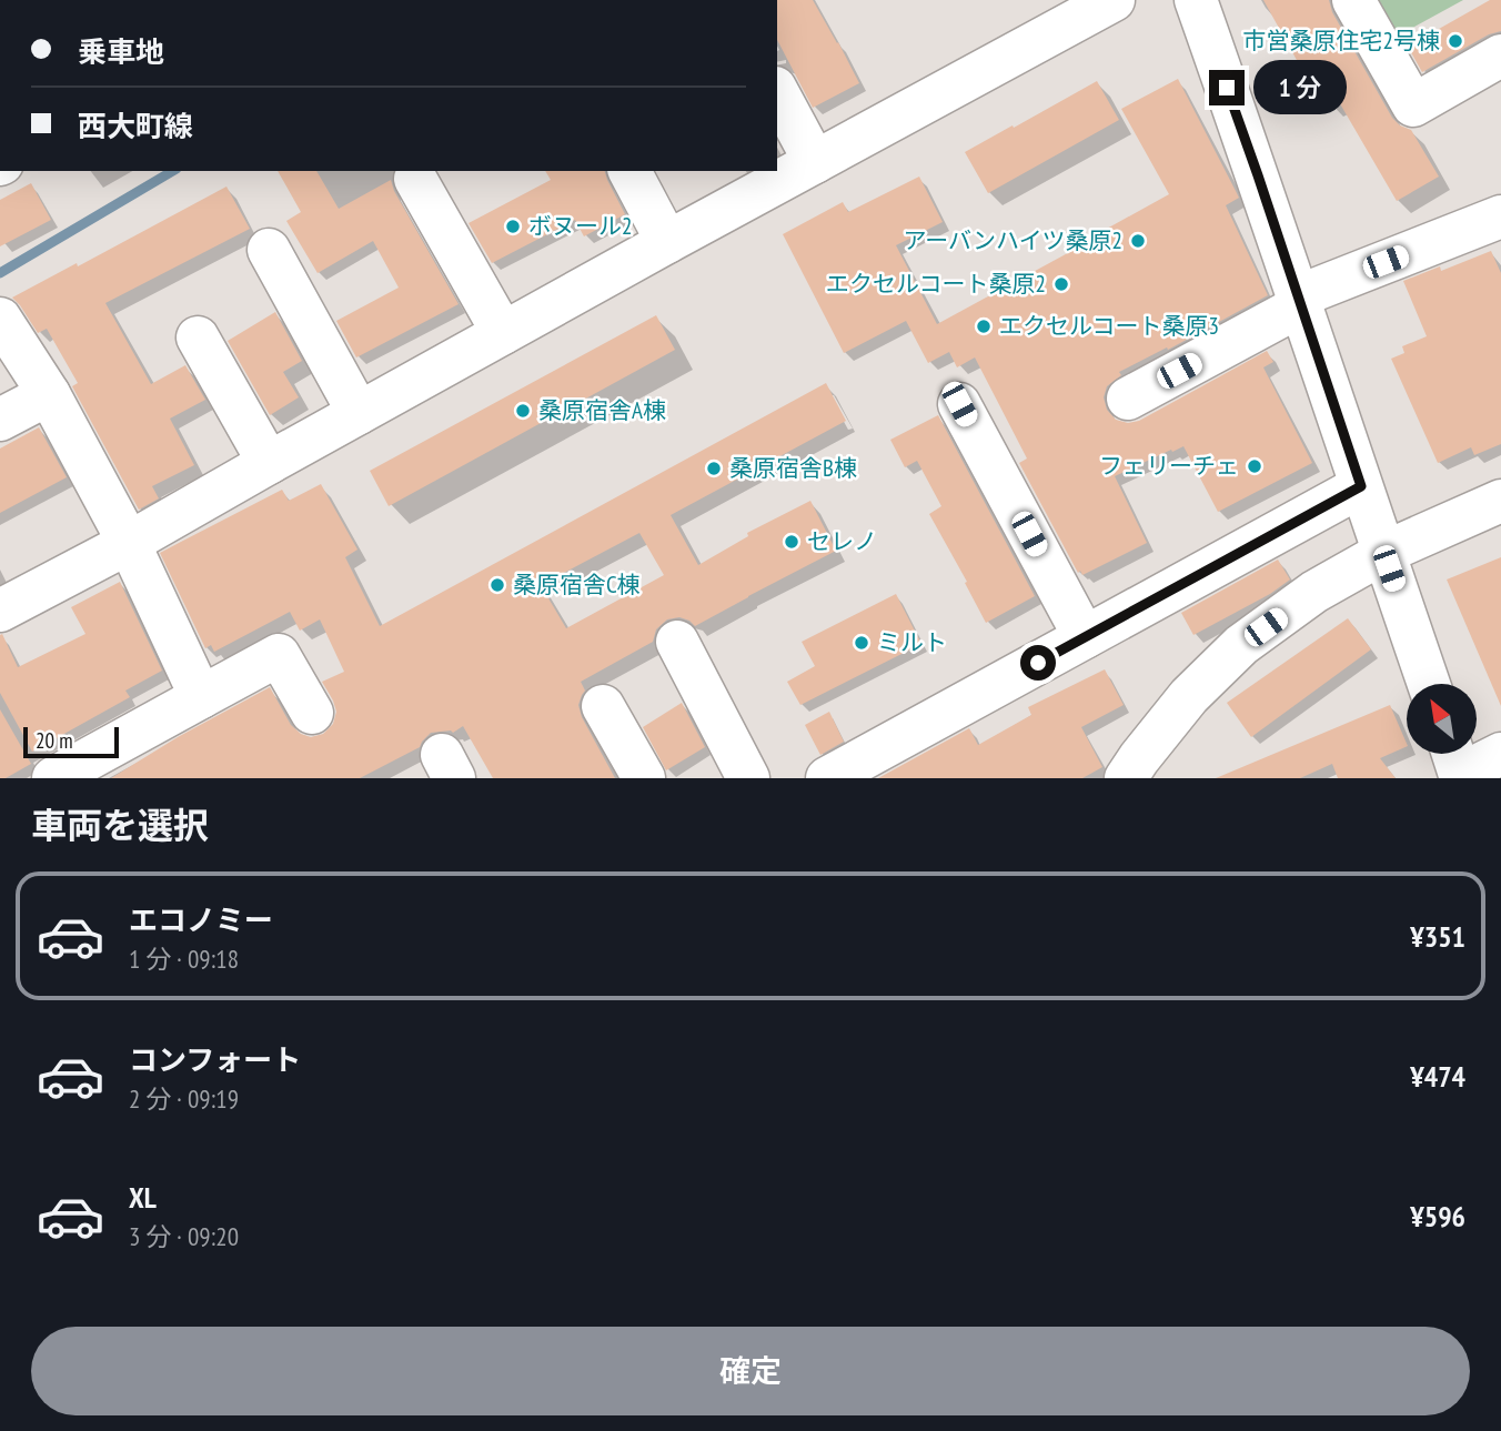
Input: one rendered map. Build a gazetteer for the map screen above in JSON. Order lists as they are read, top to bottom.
{
  "places": [
    "市営桑原住宅2号棟",
    "ボヌール2",
    "アーバンハイツ桑原2",
    "エクセルコート桑原2",
    "エクセルコート桑原3",
    "桑原宿舎A棟",
    "フェリーチェ",
    "桑原宿舎B棟",
    "セレノ",
    "桑原宿舎C棟",
    "ミルト"
  ],
  "scale_bar": "20 m",
  "north": "top left",
  "page": {
    "banner": ["乗車地", "西大町線"],
    "bubble": "1 分",
    "scale": "20 m",
    "heading": "車両を選択",
    "list": [
      {
        "name": "エコノミー",
        "note": "1 分 · 09:18",
        "value": "¥351"
      },
      {
        "name": "コンフォート",
        "note": "2 分 · 09:19",
        "value": "¥474"
      },
      {
        "name": "XL",
        "note": "3 分 · 09:20",
        "value": "¥596"
      }
    ],
    "buttons": "確定"
  }
}
